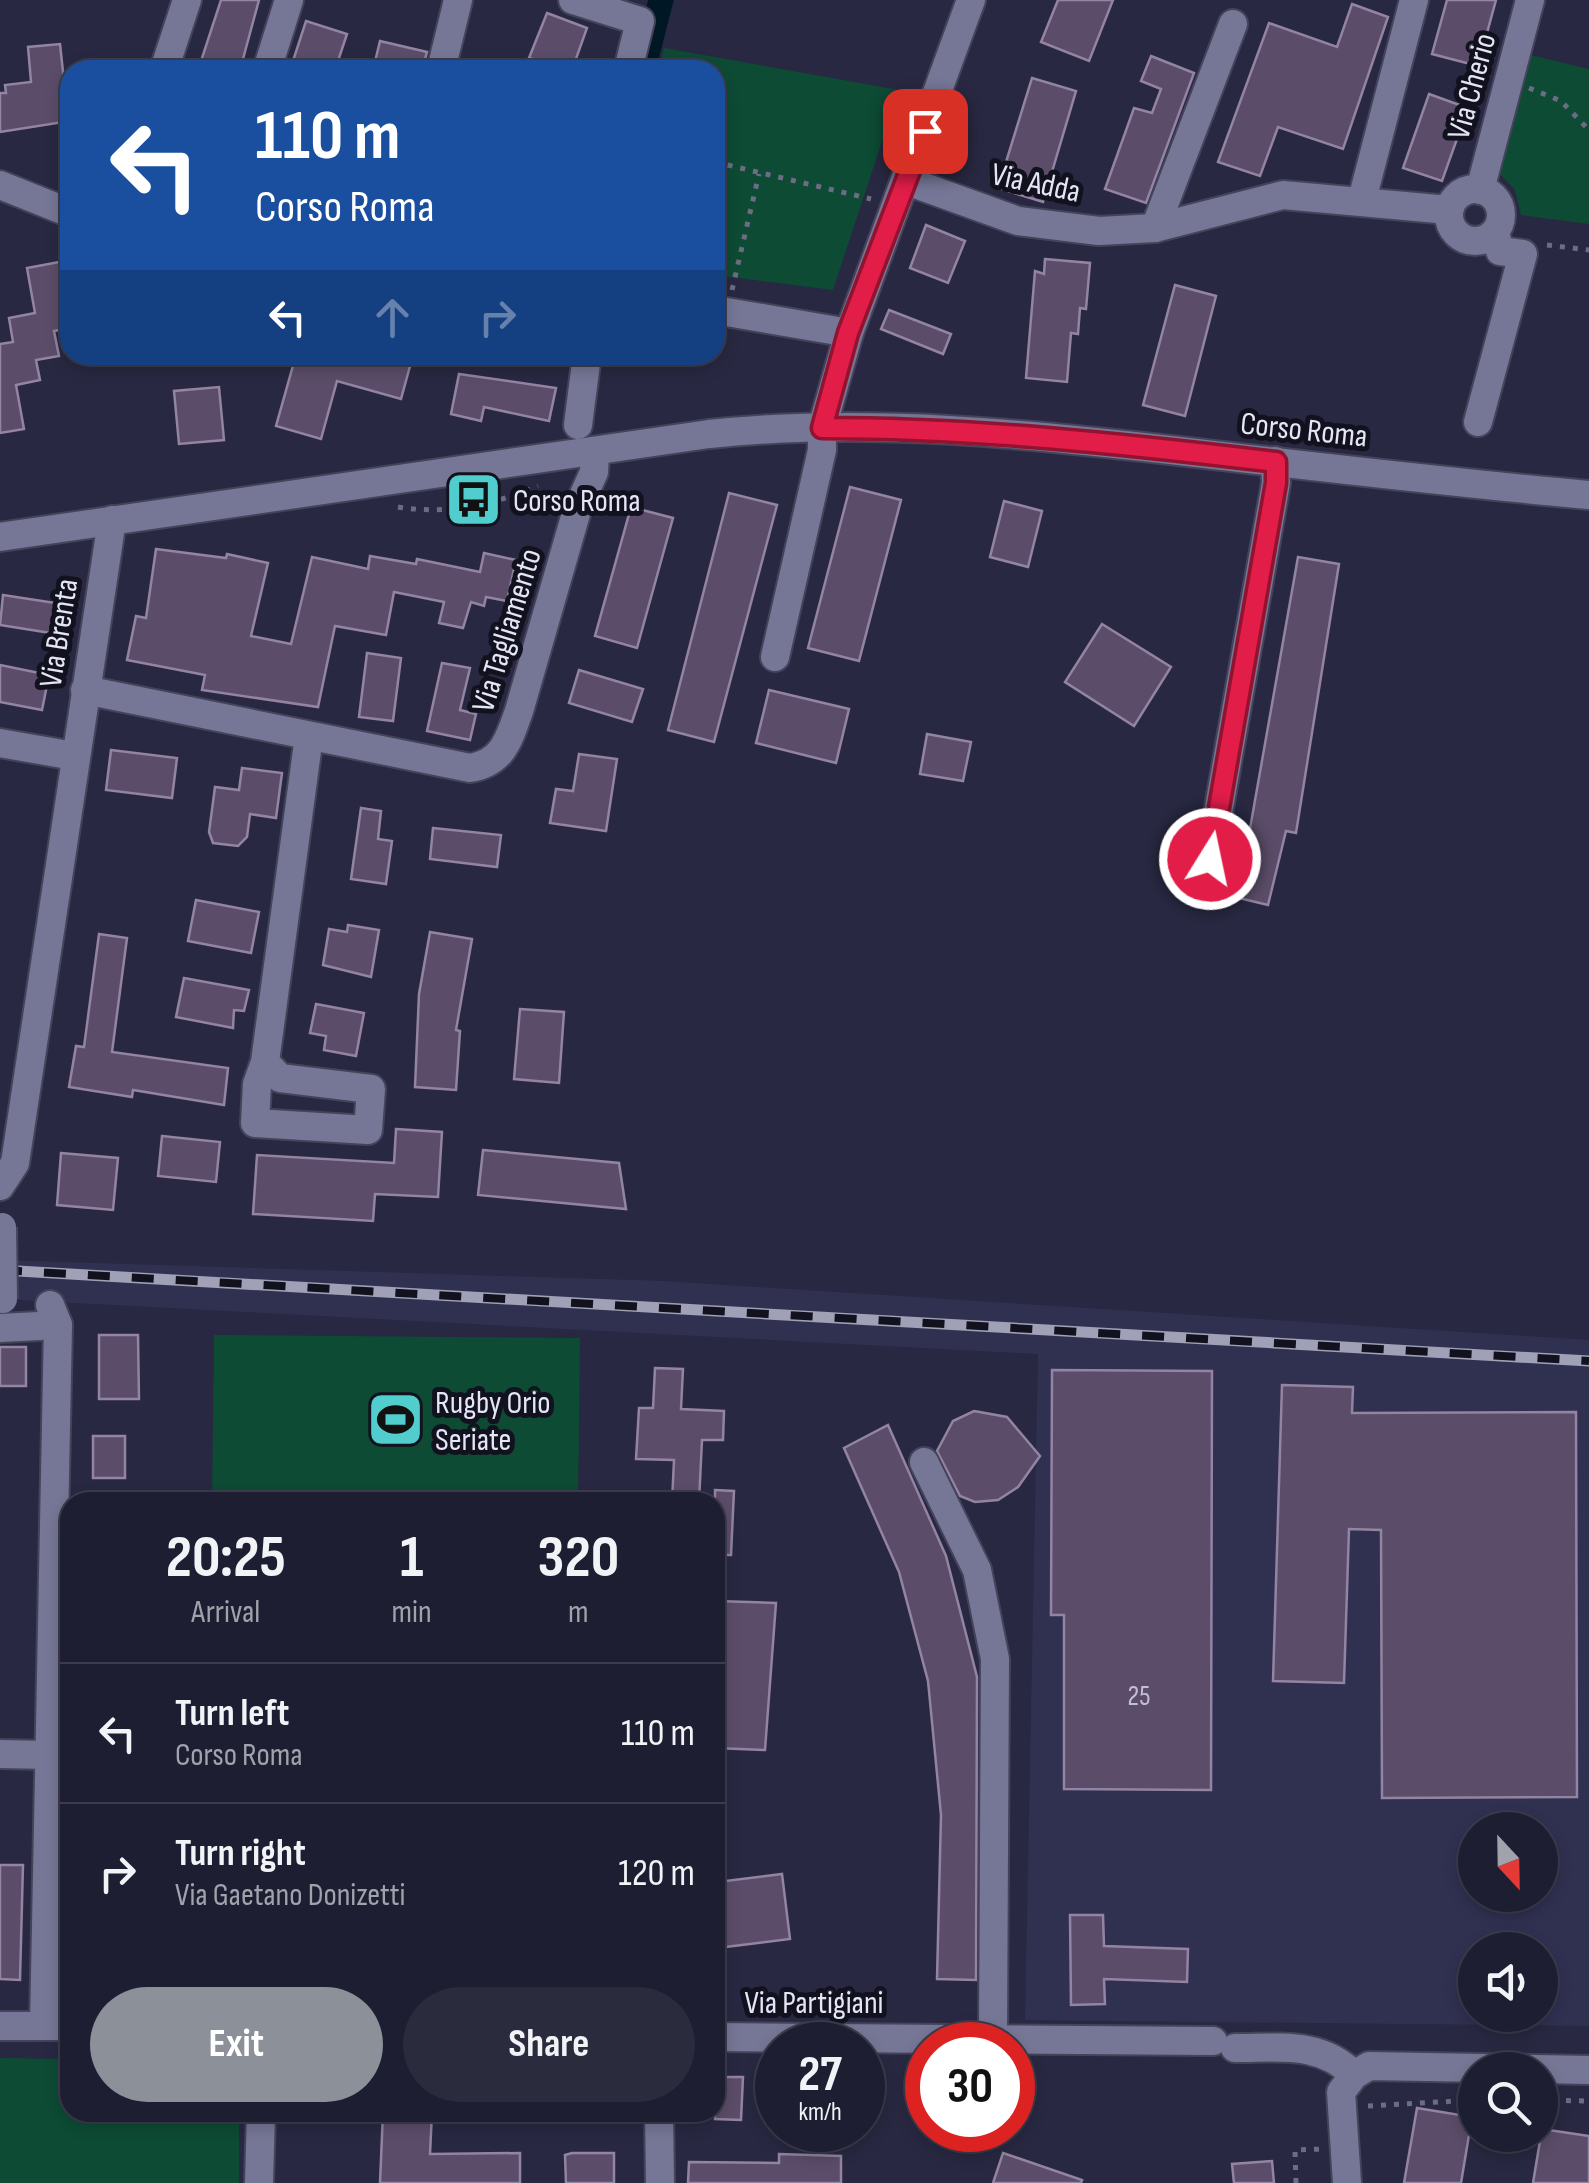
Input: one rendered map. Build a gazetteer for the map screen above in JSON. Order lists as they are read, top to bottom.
{
  "streets": {
    "street": [
      "Via Cherio",
      "Via Adda",
      "Corso Roma",
      "Via Tagliamento",
      "Via Brenta",
      "Via Partigiani"
    ]
  },
  "crossings": [
    ["Via Cherio", "Via Adda"],
    ["Corso Roma", "Via Tagliamento"],
    ["Corso Roma", "Via Brenta"],
    ["Via Tagliamento", "Via Brenta"]
  ],
  "places": {
    "bus stop": ["Corso Roma"],
    "sports": ["Rugby Orio Seriate"]
  },
  "house_numbers": ["25"],
  "north": "bottom",
  "page": {
    "turn": ["110 m", "Corso Roma"],
    "eta": [
      "20:25",
      "Arrival",
      "1",
      "min",
      "320",
      "m"
    ],
    "list": [
      {
        "name": "Turn left",
        "note": "Corso Roma",
        "value": "110 m"
      },
      {
        "name": "Turn right",
        "note": "Via Gaetano Donizetti",
        "value": "120 m"
      }
    ],
    "buttons": ["Exit", "Share"],
    "speed": "27 km/h",
    "limit": "30"
  }
}
